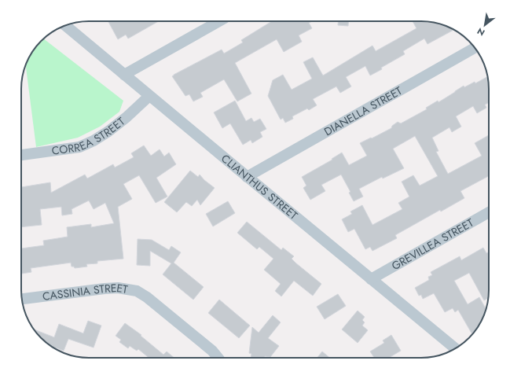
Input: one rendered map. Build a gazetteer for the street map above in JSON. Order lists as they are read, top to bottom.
{
  "streets": {
    "street": [
      "DIANELLA STREET",
      "CORREA STREET",
      "CLIANTHUS STREET",
      "GREVILLEA STREET",
      "CASSINIA STREET"
    ]
  },
  "crossings": [
    ["DIANELLA STREET", "CLIANTHUS STREET"],
    ["CORREA STREET", "CLIANTHUS STREET"],
    ["CLIANTHUS STREET", "GREVILLEA STREET"]
  ],
  "north": "bottom left"
}
